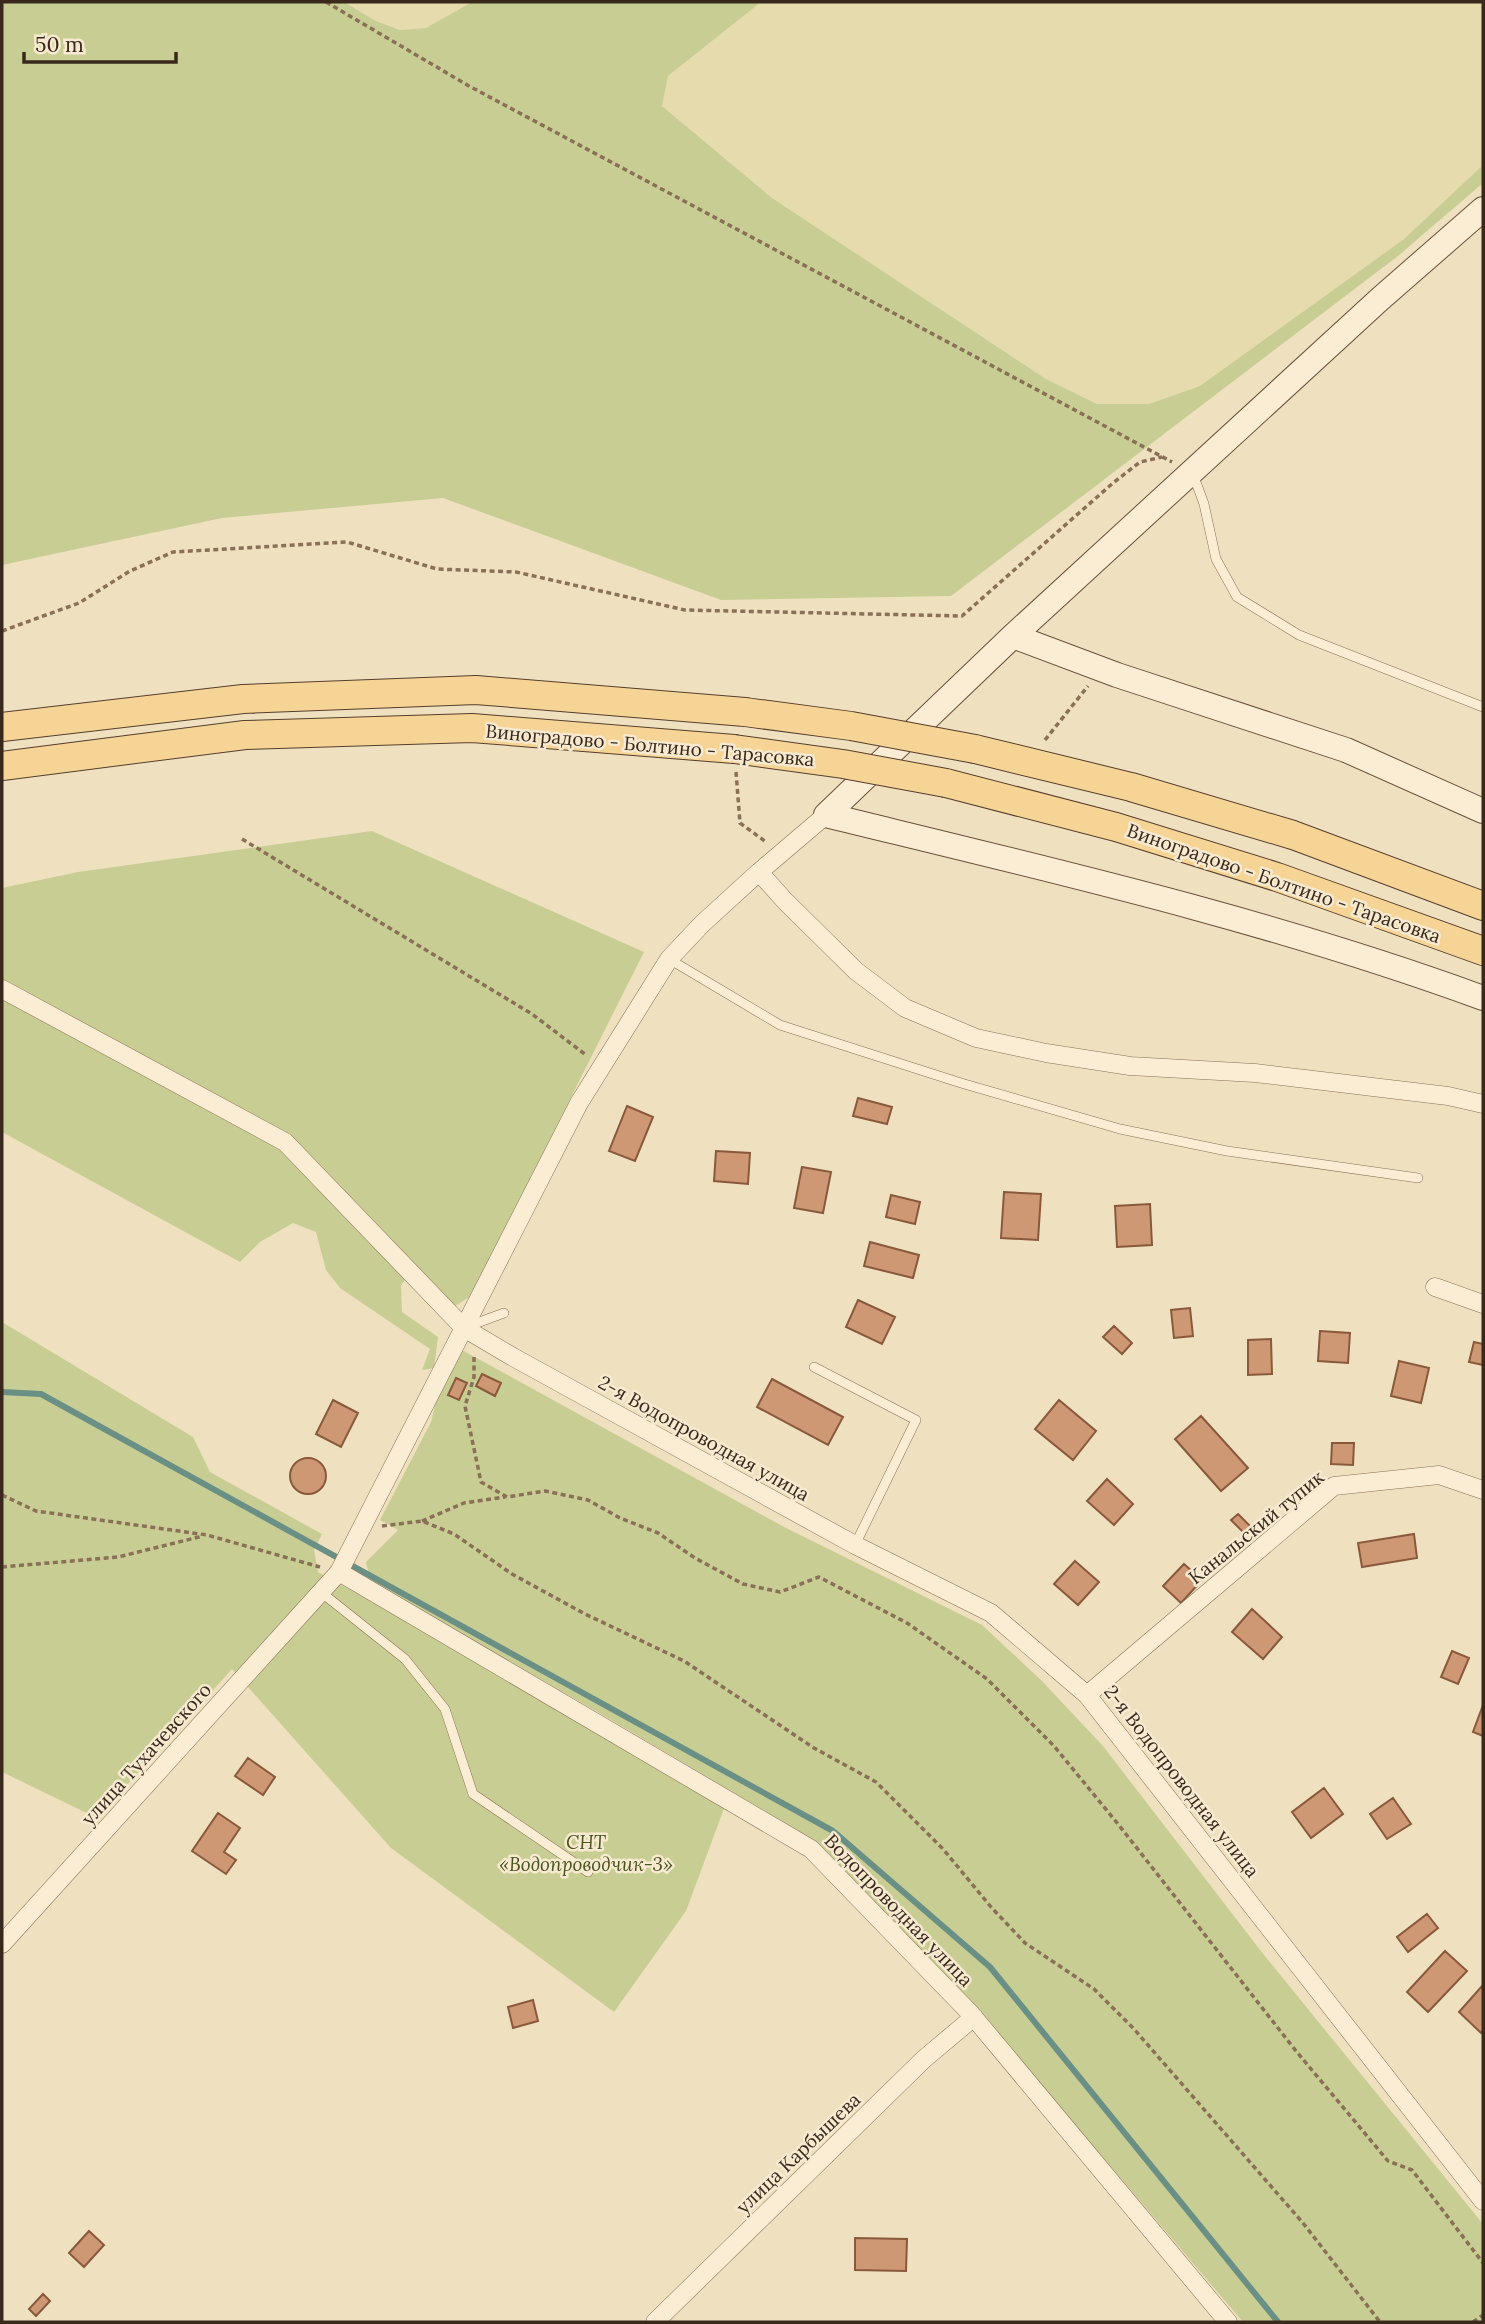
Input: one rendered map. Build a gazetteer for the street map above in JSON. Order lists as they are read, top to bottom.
{
  "streets": {
    "main road": ["Виноградово - Болтино - Тарасовка"],
    "street": [
      "2-я Водопроводная улица",
      "Канальский тупик",
      "улица Тухачевского",
      "Водопроводная улица",
      "улица Карбышева"
    ]
  },
  "crossings": [
    ["2-я Водопроводная улица", "Канальский тупик"],
    ["2-я Водопроводная улица", "улица Тухачевского"],
    ["улица Тухачевского", "Водопроводная улица"],
    ["Водопроводная улица", "улица Карбышева"]
  ],
  "parks": ["СНТ «Водопроводчик-3»"],
  "scale_bar": "50 m"
}
